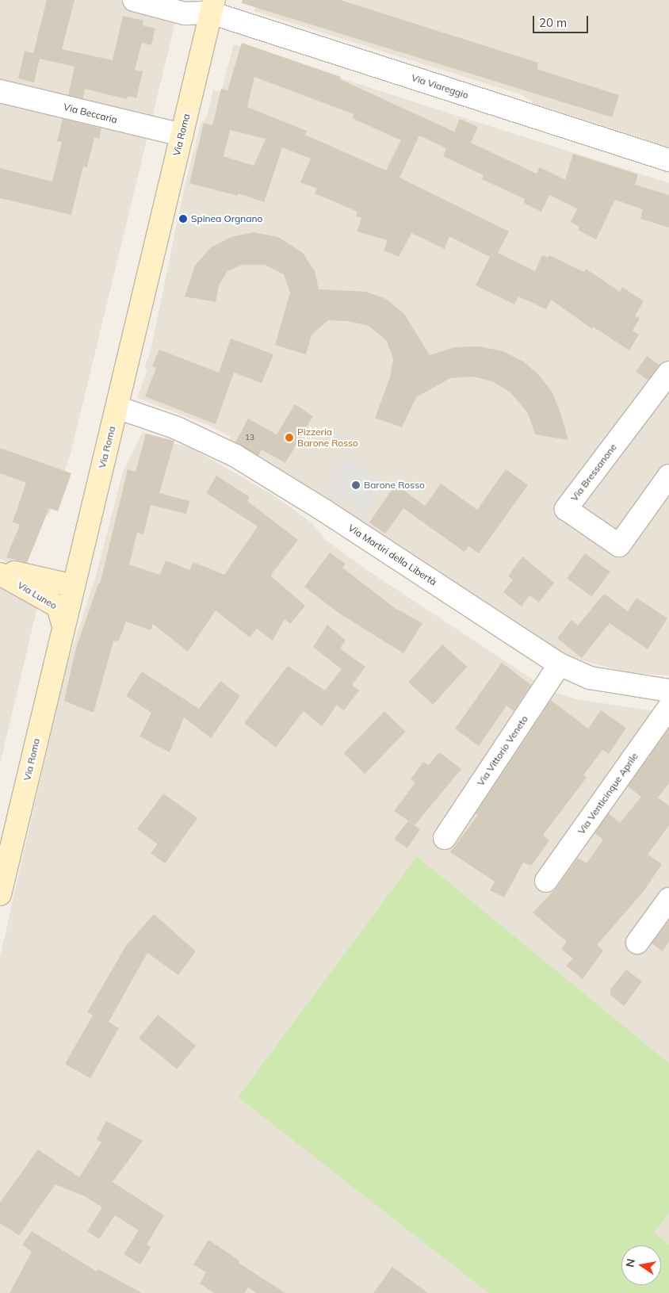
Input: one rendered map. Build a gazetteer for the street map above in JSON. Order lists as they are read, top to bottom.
{
  "streets": {
    "street": [
      "Via Viareggio",
      "Via Beccaria",
      "Via Roma",
      "Via Bressanone",
      "Via Martiri della Libertà",
      "Via Luneo",
      "Via Vittorio Veneto",
      "Via Venticinque Aprile"
    ]
  },
  "crossings": [
    ["Via Viareggio", "Via Roma"],
    ["Via Beccaria", "Via Roma"],
    ["Via Roma", "Via Martiri della Libertà"],
    ["Via Roma", "Via Luneo"],
    ["Via Martiri della Libertà", "Via Vittorio Veneto"]
  ],
  "places": ["Spinea Orgnano", "Pizzeria Barone Rosso", "Barone Rosso"],
  "house_numbers": ["13"],
  "scale_bar": "20 m",
  "north": "left"
}
